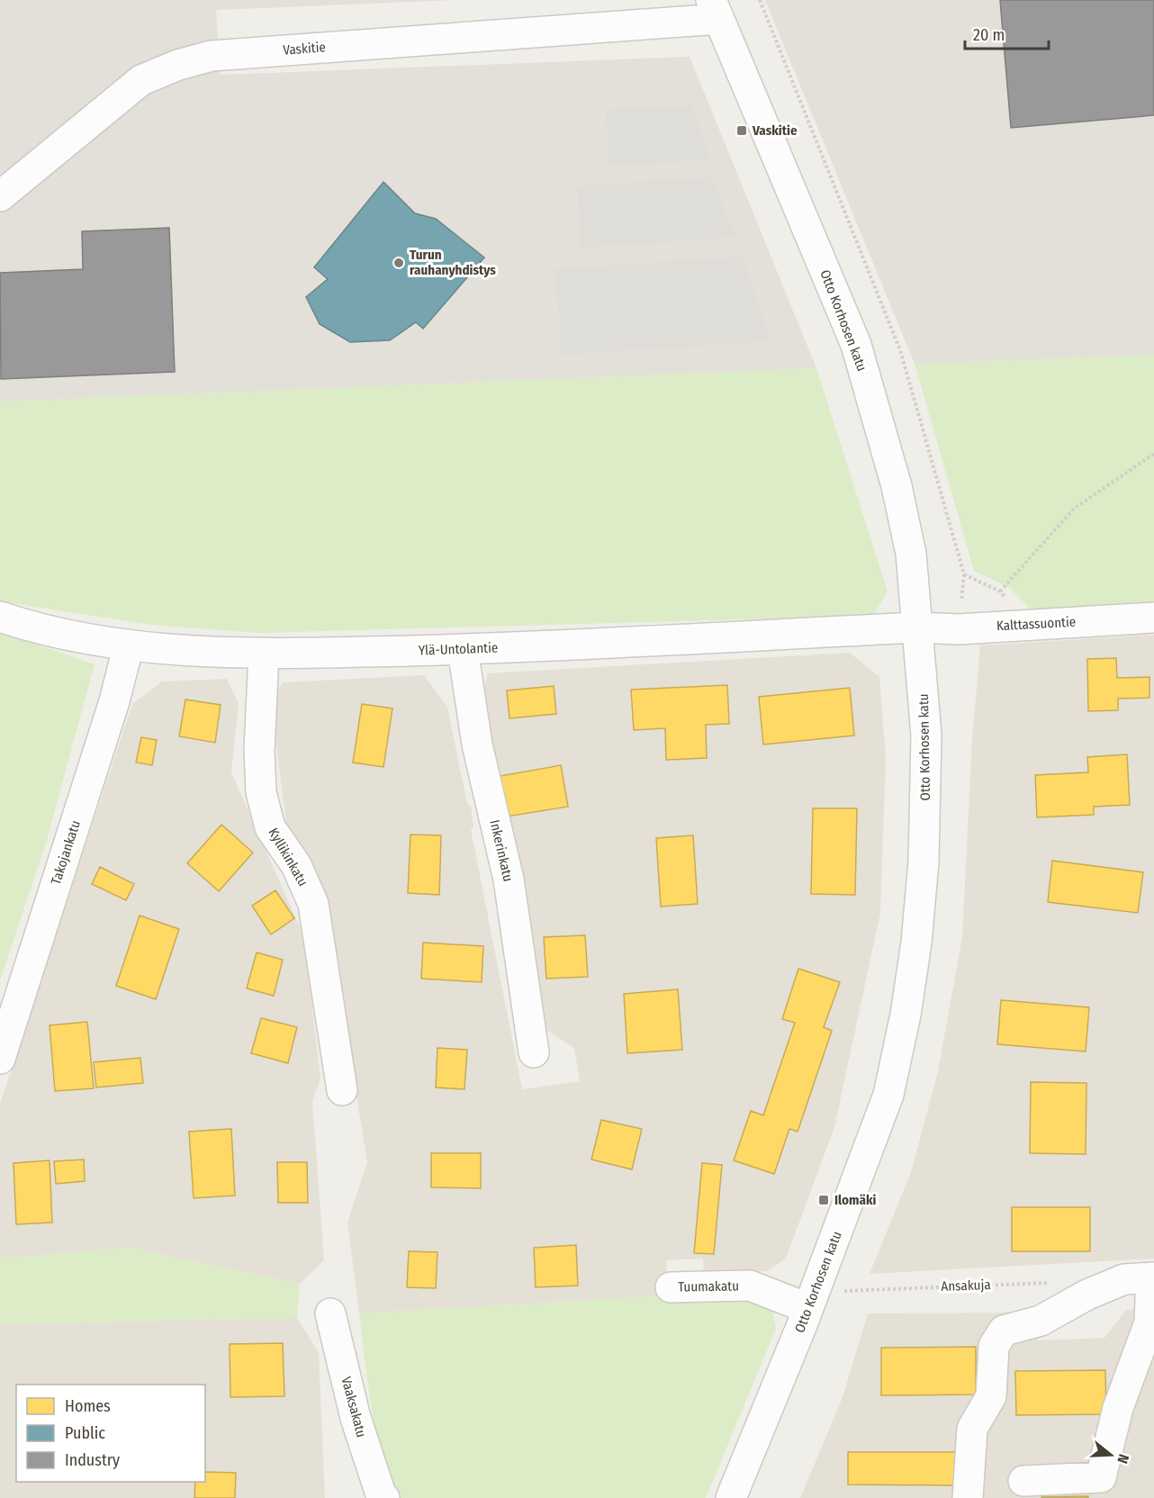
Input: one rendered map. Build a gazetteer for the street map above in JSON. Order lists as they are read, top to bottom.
{
  "streets": {
    "street": [
      "Vaskitie",
      "Otto Korhosen katu",
      "Kalttassuontie",
      "Ylä-Untolantie",
      "Inkerinkatu",
      "Takojankatu",
      "Kyllikinkatu",
      "Tuumakatu",
      "Vaaksakatu"
    ],
    "path": ["Ansakuja"]
  },
  "crossings": [
    ["Vaskitie", "Otto Korhosen katu"],
    ["Otto Korhosen katu", "Kalttassuontie"],
    ["Otto Korhosen katu", "Ylä-Untolantie"],
    ["Otto Korhosen katu", "Tuumakatu"],
    ["Kalttassuontie", "Ylä-Untolantie"],
    ["Ylä-Untolantie", "Inkerinkatu"],
    ["Ylä-Untolantie", "Takojankatu"],
    ["Ylä-Untolantie", "Kyllikinkatu"]
  ],
  "places": {
    "transit": ["Vaskitie", "Ilomäki"],
    "other": ["Turun rauhanyhdistys"]
  },
  "legend": ["Homes", "Public", "Industry"],
  "scale_bar": "20 m",
  "north": "right"
}
